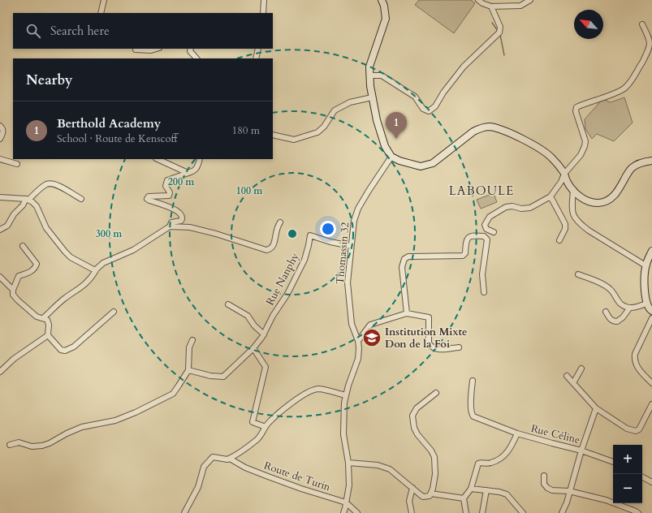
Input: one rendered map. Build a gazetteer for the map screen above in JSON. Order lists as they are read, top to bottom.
{
  "streets": {
    "street": [
      "Thomassin 32",
      "Rue Nanphy",
      "Rue Céline",
      "Route de Turin"
    ]
  },
  "crossings": [
    ["Thomassin 32", "Rue Nanphy"],
    ["Thomassin 32", "Route de Turin"]
  ],
  "districts": ["LABOULE"],
  "places": {
    "school or university": ["Institution Mixte Don de la Foi"]
  },
  "north": "top left",
  "page": {
    "search": "Search here",
    "heading": "Nearby",
    "list": [
      {
        "mark": "1",
        "name": "Berthold Academy",
        "note": "School · Route de Kenscoff",
        "value": "180 m"
      }
    ],
    "pins": "1",
    "map_buttons": ["+", "−"]
  },
  "rings": ["200 m", "100 m", "300 m"]
}
